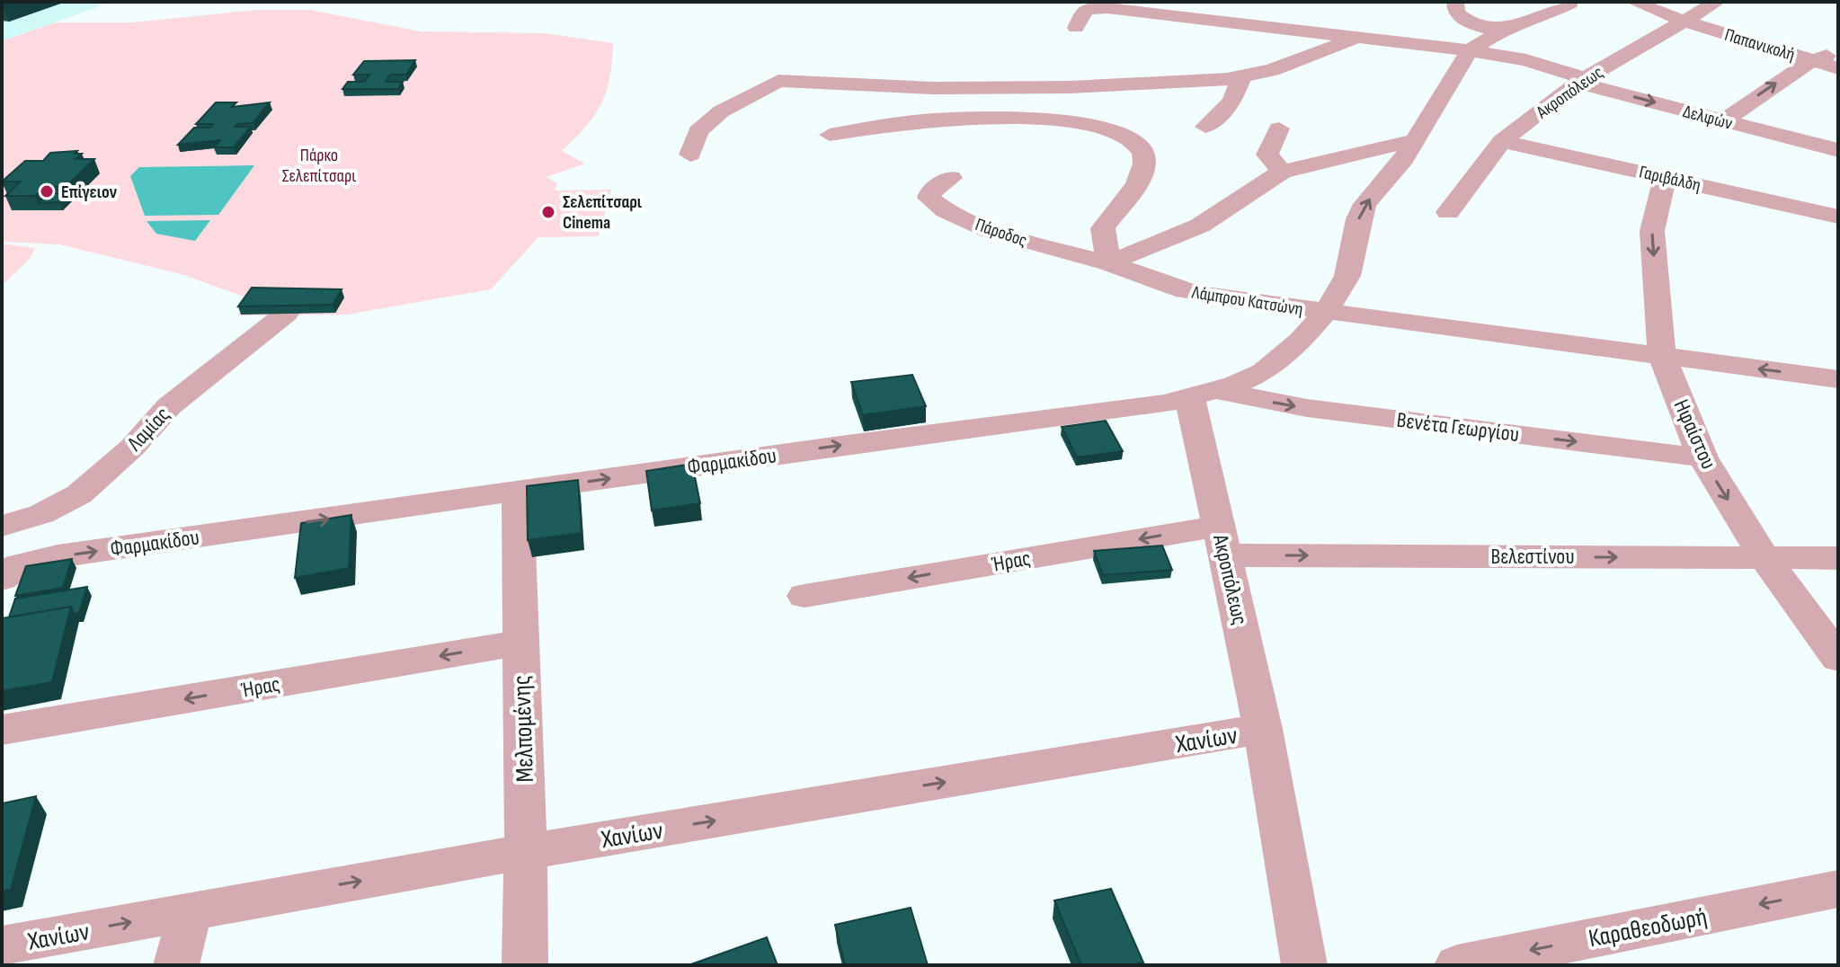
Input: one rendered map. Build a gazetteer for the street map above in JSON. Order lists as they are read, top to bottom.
{
  "streets": {
    "street": [
      "Παπανικολή",
      "Ακροπόλεως",
      "Δελφών",
      "Γαριβάλδη",
      "Πάροδος",
      "Λάμπρου Κατσώνη",
      "Βενέτα Γεωργίου",
      "Λαμίας",
      "Ηφαίστου",
      "Φαρμακίδου",
      "Βελεστίνου",
      "Ήρας",
      "Μελπομένης",
      "Χανίων",
      "Καραθεοδωρή"
    ]
  },
  "crossings": [
    ["Παπανικολή", "Ακροπόλεως"],
    ["Ακροπόλεως", "Δελφών"],
    ["Ακροπόλεως", "Γαριβάλδη"],
    ["Ακροπόλεως", "Βενέτα Γεωργίου"],
    ["Ακροπόλεως", "Φαρμακίδου"],
    ["Ακροπόλεως", "Βελεστίνου"],
    ["Ακροπόλεως", "Ήρας"],
    ["Ακροπόλεως", "Χανίων"],
    ["Γαριβάλδη", "Ηφαίστου"],
    ["Πάροδος", "Λάμπρου Κατσώνη"],
    ["Λάμπρου Κατσώνη", "Ηφαίστου"],
    ["Βενέτα Γεωργίου", "Ηφαίστου"],
    ["Βενέτα Γεωργίου", "Φαρμακίδου"],
    ["Ηφαίστου", "Βελεστίνου"],
    ["Φαρμακίδου", "Μελπομένης"],
    ["Βελεστίνου", "Ήρας"],
    ["Ήρας", "Μελπομένης"],
    ["Μελπομένης", "Χανίων"]
  ],
  "one_way": [
    "Βενέτα Γεωργίου",
    "Ηφαίστου",
    "Φαρμακίδου",
    "Βελεστίνου",
    "Ήρας",
    "Χανίων",
    "Καραθεοδωρή"
  ],
  "parks": ["Πάρκο Σελεπίτσαρι"],
  "places": ["Επίγειον", "Σελεπίτσαρι Cinema"]
}
